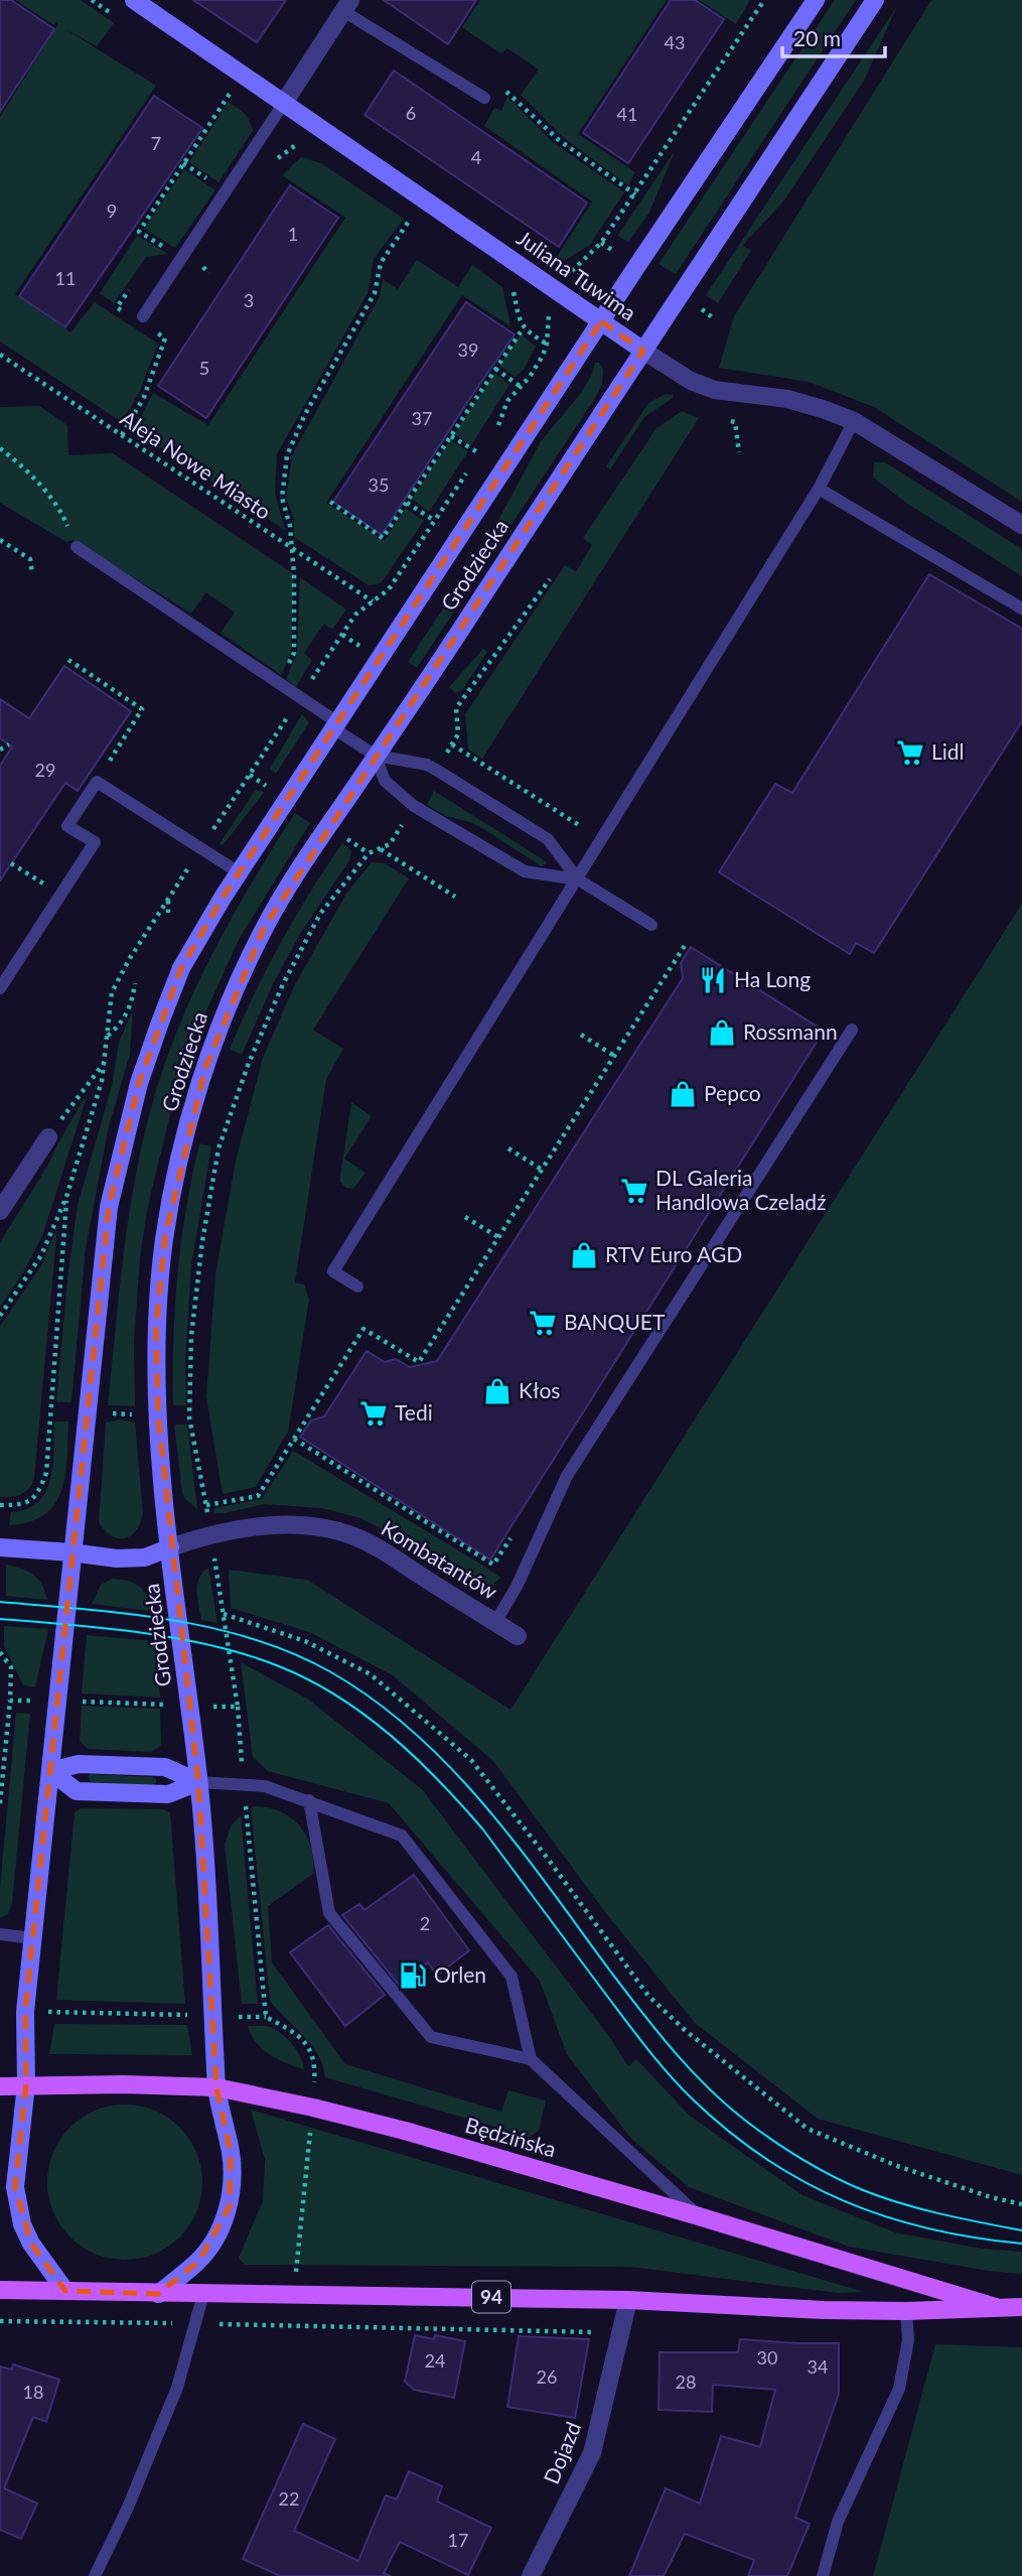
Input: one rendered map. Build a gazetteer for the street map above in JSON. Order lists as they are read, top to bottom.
{
  "streets": {
    "main road": ["Będzińska", "94"],
    "street": [
      "Juliana Tuwima",
      "Grodziecka",
      "Kombatantów",
      "Dojazd"
    ],
    "path": ["Aleja Nowe Miasto"]
  },
  "crossings": [
    ["Juliana Tuwima", "Grodziecka"],
    ["Grodziecka", "Kombatantów"],
    ["Grodziecka", "Będzińska"],
    ["Grodziecka", "94"],
    ["Będzińska", "94"],
    ["Będzińska", "Dojazd"]
  ],
  "places": {
    "supermarket": [
      "Lidl",
      "DL Galeria Handlowa Czeladź",
      "BANQUET",
      "Tedi"
    ],
    "restaurant": ["Ha Long"],
    "shop": [
      "Rossmann",
      "Pepco",
      "RTV Euro AGD",
      "Kłos"
    ],
    "fuel station": ["Orlen"]
  },
  "house_numbers": [
    "43",
    "6",
    "41",
    "7",
    "4",
    "9",
    "1",
    "11",
    "3",
    "39",
    "5",
    "37",
    "35",
    "29",
    "2",
    "30",
    "24",
    "34",
    "26",
    "28",
    "18",
    "22",
    "17"
  ],
  "scale_bar": "20 m"
}
